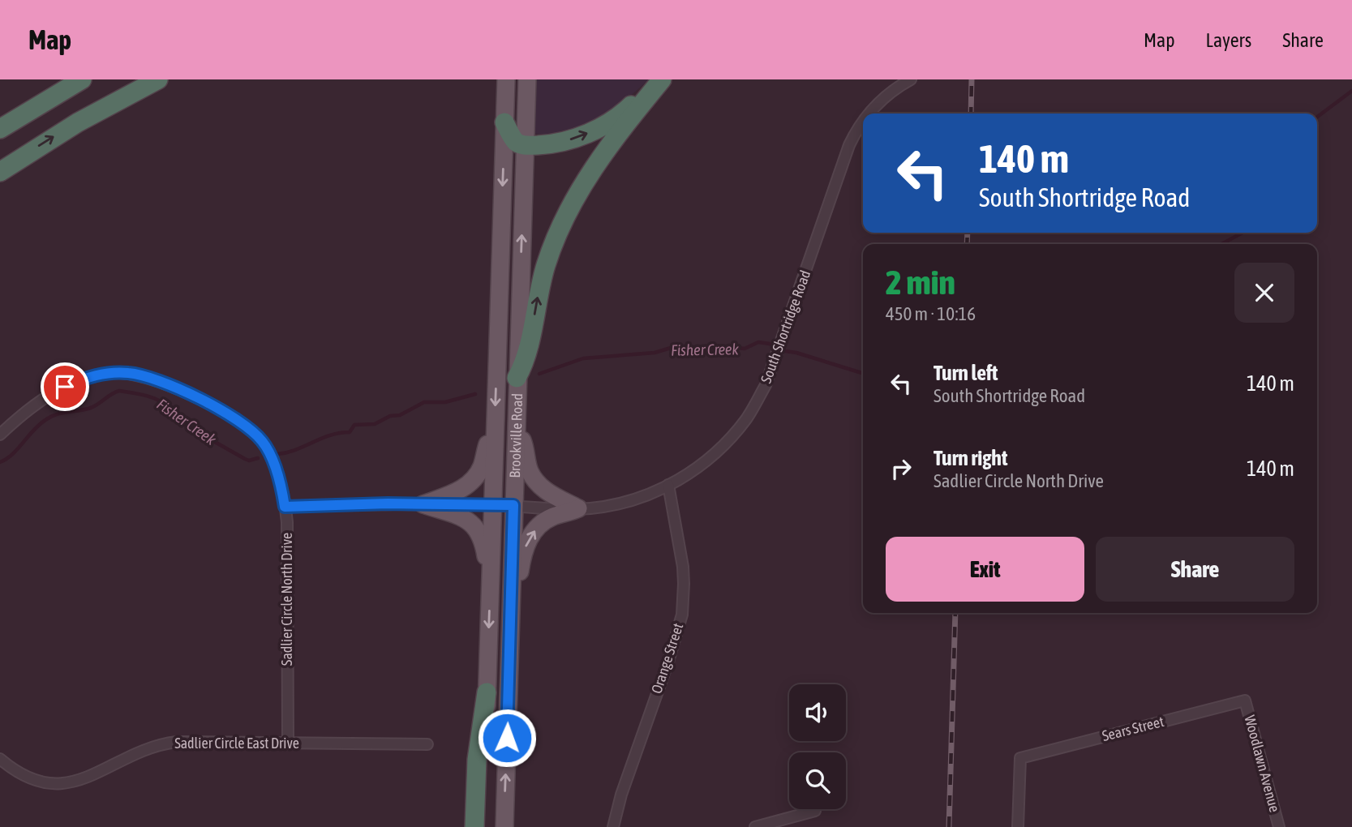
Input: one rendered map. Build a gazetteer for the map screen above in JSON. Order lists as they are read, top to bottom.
{
  "streets": {
    "main road": ["Brookville Road"],
    "street": [
      "South Shortridge Road",
      "Sadlier Circle North Drive",
      "Orange Street",
      "Sears Street",
      "Sadlier Circle East Drive",
      "Woodlawn Avenue"
    ]
  },
  "crossings": [
    ["South Shortridge Road", "Brookville Road"],
    ["South Shortridge Road", "Sadlier Circle North Drive"],
    ["South Shortridge Road", "Orange Street"],
    ["Sadlier Circle North Drive", "Sadlier Circle East Drive"],
    ["Sears Street", "Woodlawn Avenue"]
  ],
  "water": ["Fisher Creek"],
  "page": {
    "header": "Map",
    "nav": ["Map", "Layers", "Share"],
    "turn": ["140 m", "South Shortridge Road"],
    "heading": ["2 min", "450 m · 10:16"],
    "list": [
      {
        "name": "Turn left",
        "note": "South Shortridge Road",
        "value": "140 m"
      },
      {
        "name": "Turn right",
        "note": "Sadlier Circle North Drive",
        "value": "140 m"
      }
    ],
    "buttons": ["Exit", "Share"]
  }
}
